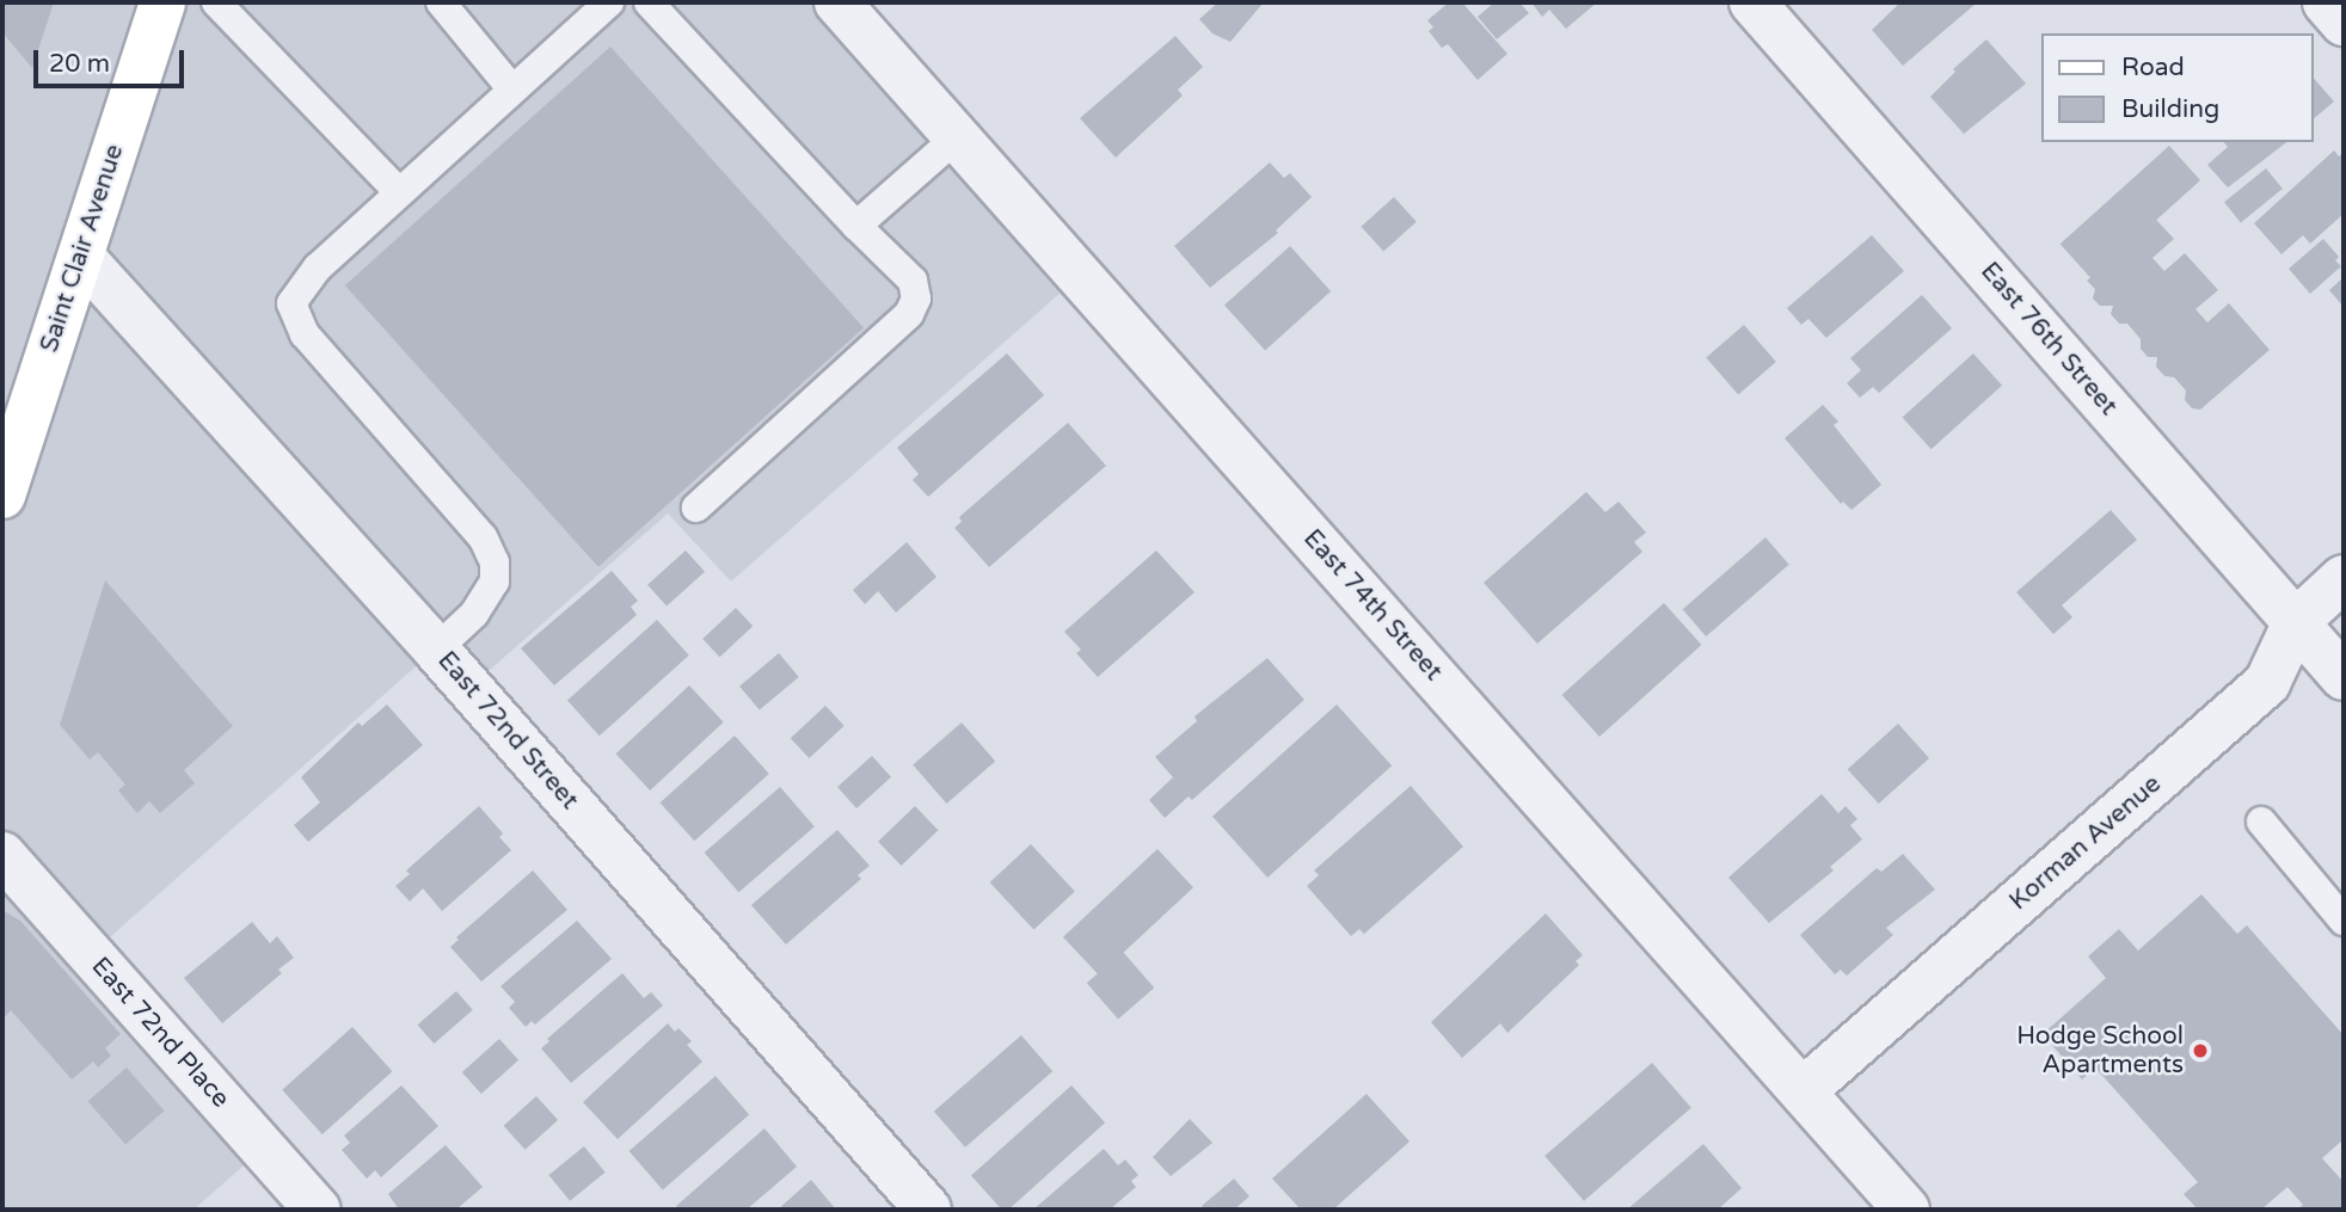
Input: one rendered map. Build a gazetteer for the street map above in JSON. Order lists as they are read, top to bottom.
{
  "streets": {
    "main road": ["Saint Clair Avenue"],
    "street": [
      "East 76th Street",
      "East 74th Street",
      "East 72nd Street",
      "Korman Avenue",
      "East 72nd Place"
    ]
  },
  "crossings": [
    ["Saint Clair Avenue", "East 72nd Street"],
    ["East 76th Street", "Korman Avenue"],
    ["East 74th Street", "Korman Avenue"]
  ],
  "places": ["Hodge School Apartments"],
  "legend": ["Road", "Building"],
  "scale_bar": "20 m"
}
